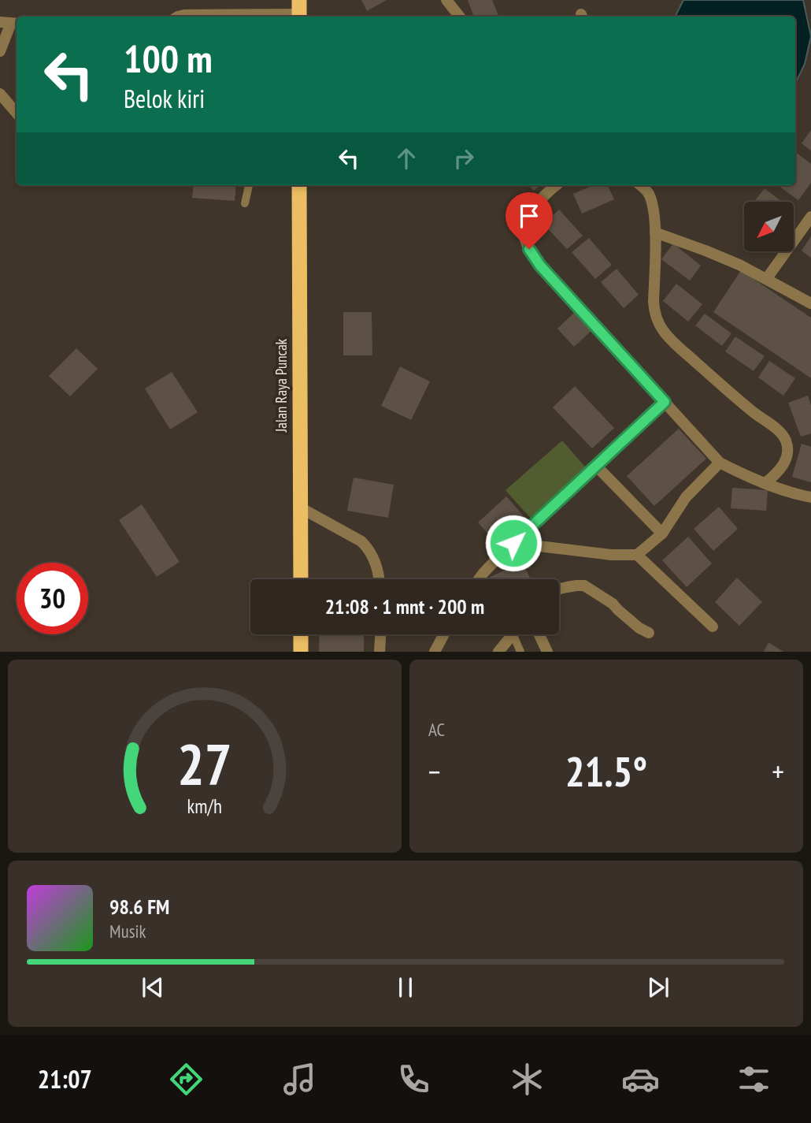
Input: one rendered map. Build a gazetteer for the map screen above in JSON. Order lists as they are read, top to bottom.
{
  "streets": {
    "highway": ["Jalan Raya Puncak"]
  },
  "north": "bottom left",
  "page": {
    "turn": ["100 m", "Belok kiri"],
    "limit": "30",
    "trip": "21:08 · 1 mnt · 200 m",
    "tile": "AC",
    "heat": ["−", "21.5°", "+"],
    "song": ["98.6 FM", "Musik"],
    "tabs": "21:07",
    "gauge": ["27", "km/h"]
  }
}
